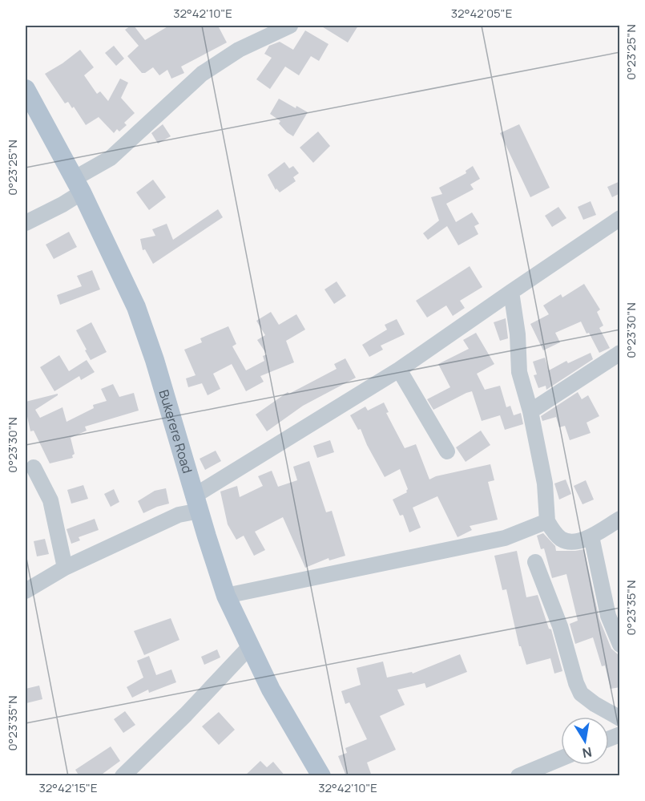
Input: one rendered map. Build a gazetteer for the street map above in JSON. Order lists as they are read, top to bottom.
{
  "streets": {
    "main road": ["Bukerere Road"]
  },
  "north": "bottom",
  "coordinates": [
    "32°42'10\"E",
    "32°42'05\"E",
    "0°23'25\"N",
    "0°23'30\"N",
    "0°23'35\"N",
    "32°42'15\"E"
  ]
}
